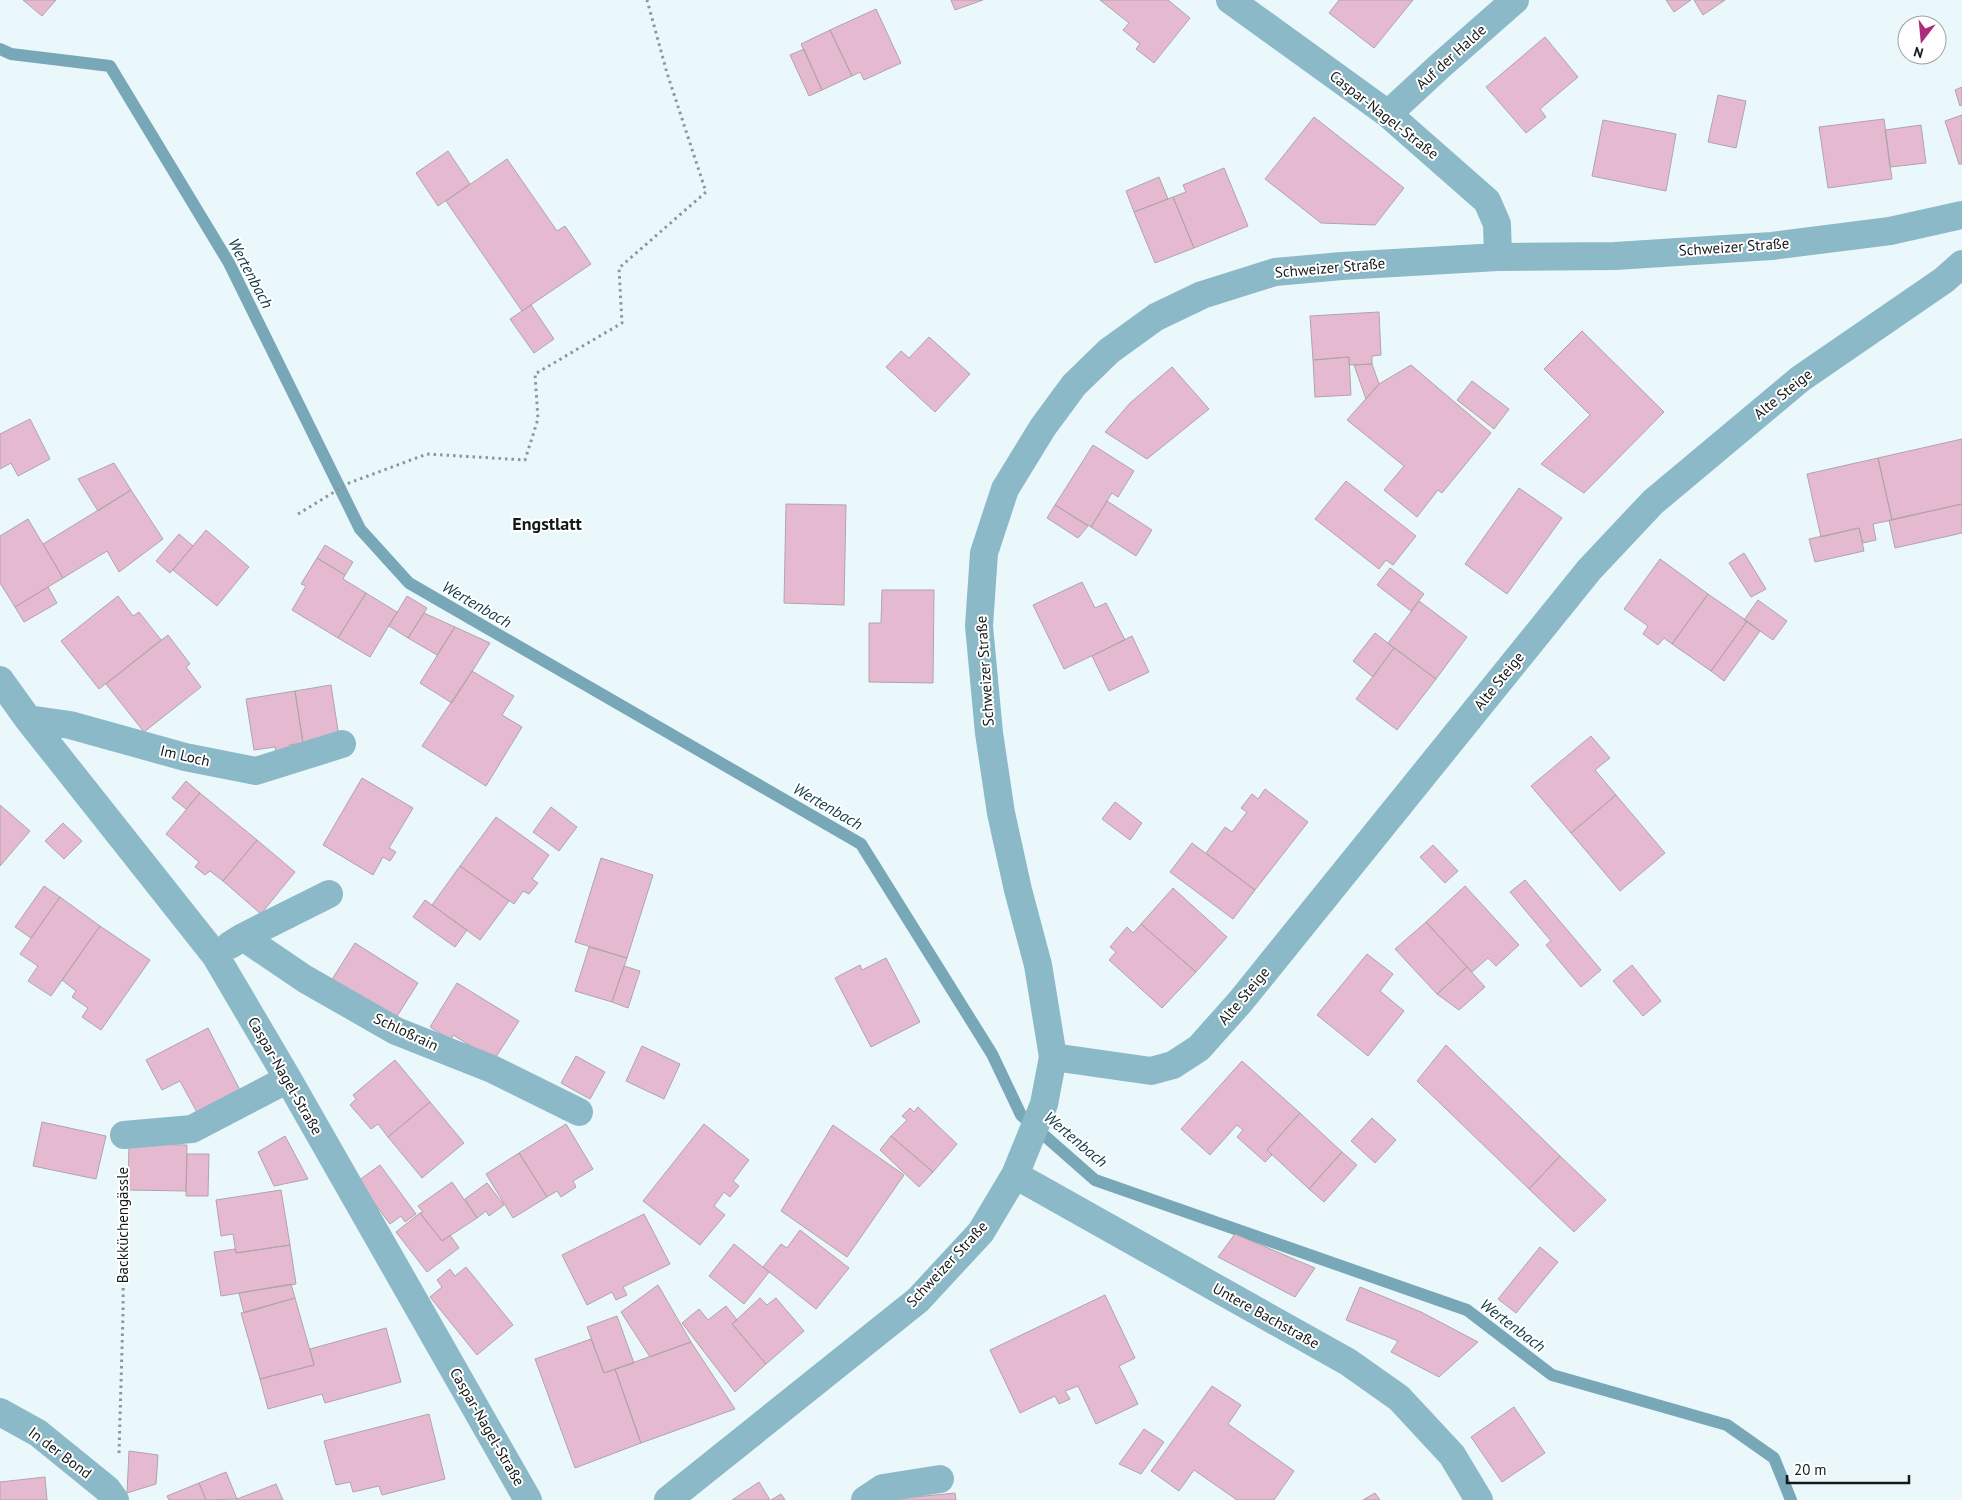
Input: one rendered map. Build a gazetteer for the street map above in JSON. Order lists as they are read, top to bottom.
{
  "streets": {
    "street": [
      "Auf der Halde",
      "Caspar-Nagel-Straße",
      "Schweizer Straße",
      "Alte Steige",
      "Im Loch",
      "Schloßrain",
      "Untere Bachstraße",
      "In der Bond"
    ],
    "path": ["Backküchengässle"]
  },
  "crossings": [
    ["Auf der Halde", "Caspar-Nagel-Straße"],
    ["Caspar-Nagel-Straße", "Schweizer Straße"],
    ["Caspar-Nagel-Straße", "Im Loch"],
    ["Schweizer Straße", "Alte Steige"],
    ["Schweizer Straße", "Untere Bachstraße"],
    ["Backküchengässle", "In der Bond"]
  ],
  "districts": ["Engstlatt"],
  "water": ["Wertenbach"],
  "scale_bar": "20 m",
  "north": "bottom"
}
